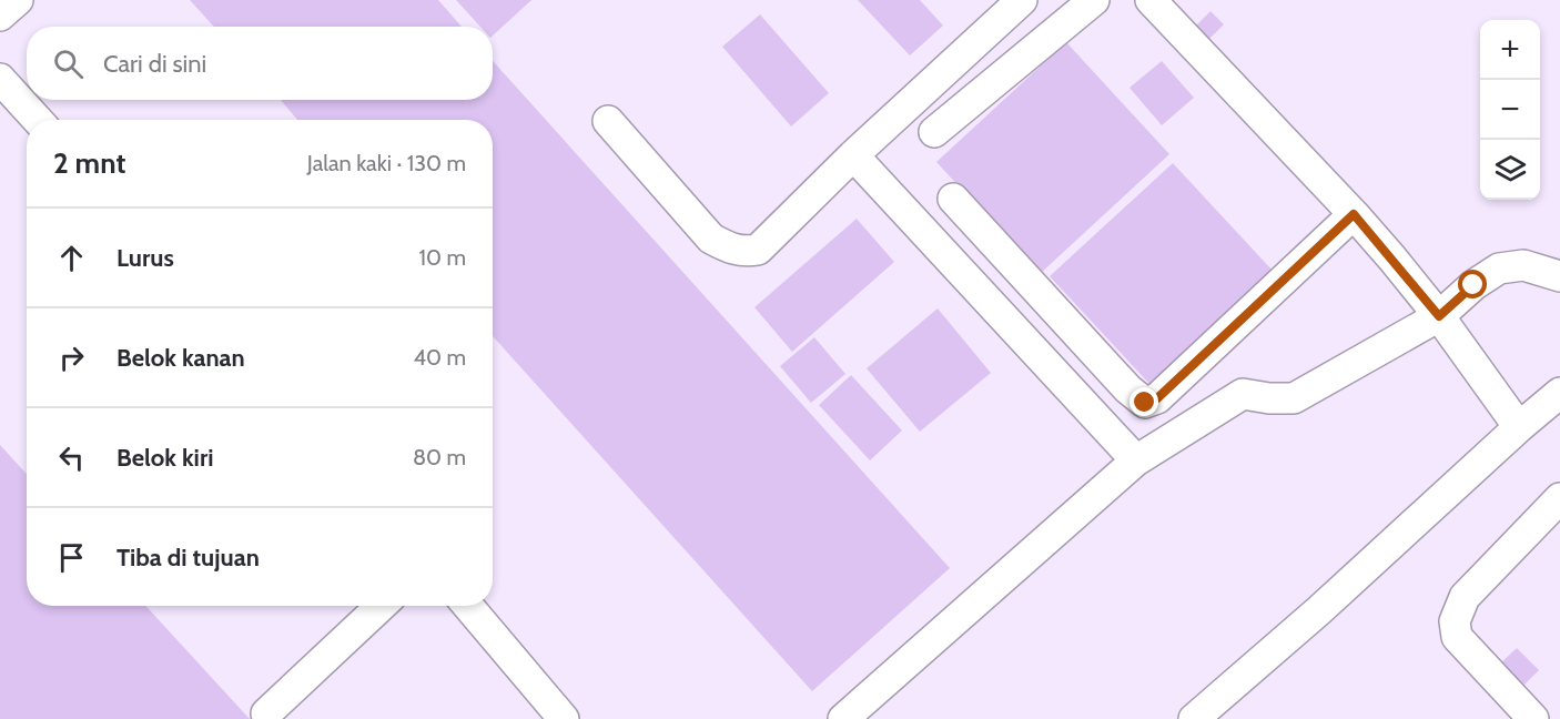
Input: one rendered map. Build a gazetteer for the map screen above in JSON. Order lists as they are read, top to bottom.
{
  "page": {
    "map_buttons": ["+", "−"],
    "search": "Cari di sini",
    "heading": ["2 mnt", "Jalan kaki · 130 m"],
    "list": [
      ["Lurus", "10 m"],
      ["Belok kanan", "40 m"],
      ["Belok kiri", "80 m"],
      "Tiba di tujuan"
    ]
  }
}
